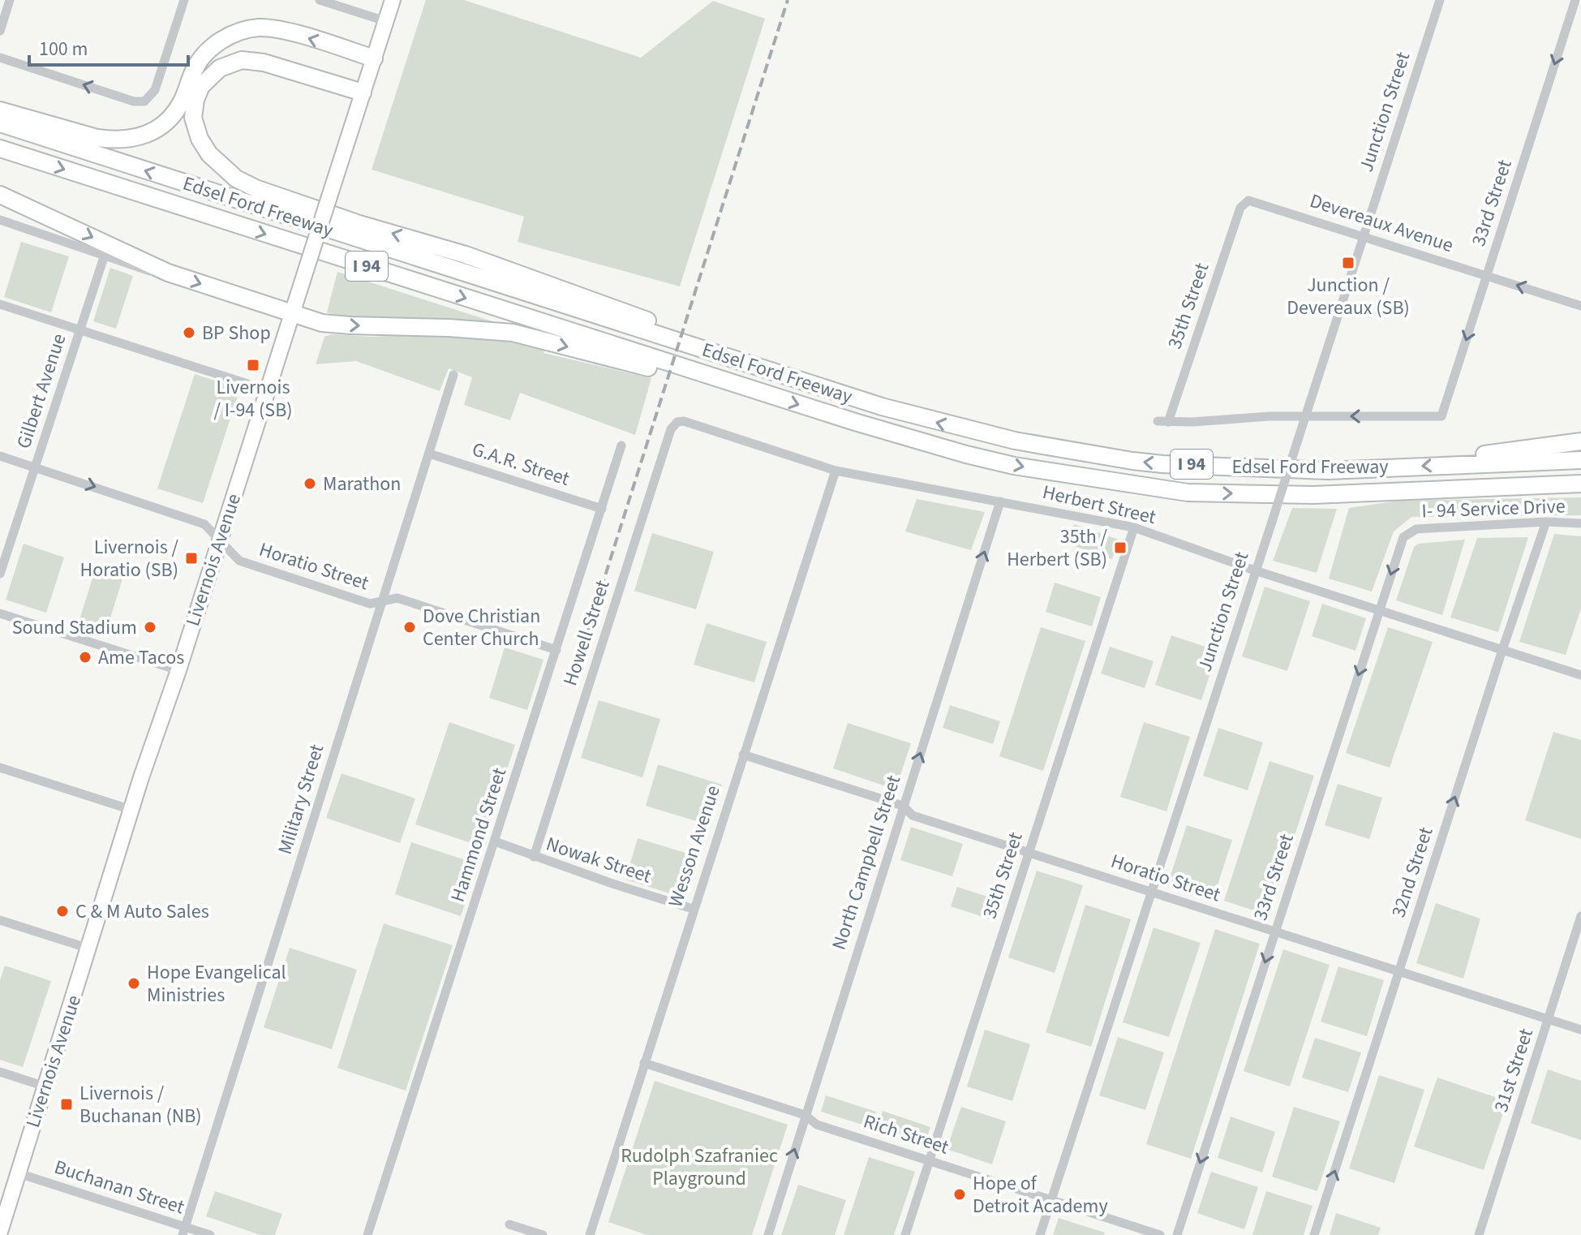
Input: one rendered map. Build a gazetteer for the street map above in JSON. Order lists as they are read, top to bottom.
{
  "streets": {
    "highway": ["Edsel Ford Freeway", "I 94"],
    "main road": ["Livernois Avenue"],
    "street": [
      "Junction Street",
      "33rd Street",
      "Devereaux Avenue",
      "35th Street",
      "Gilbert Avenue",
      "G.A.R. Street",
      "Herbert Street",
      "I- 94 Service Drive",
      "Horatio Street",
      "Howell Street",
      "Military Street",
      "Hammond Street",
      "Wesson Avenue",
      "Nowak Street",
      "North Campbell Street",
      "32nd Street",
      "31st Street",
      "Rich Street",
      "Buchanan Street"
    ]
  },
  "crossings": [
    ["Junction Street", "33rd Street"],
    ["Junction Street", "Devereaux Avenue"],
    ["Junction Street", "35th Street"],
    ["Junction Street", "Herbert Street"],
    ["Junction Street", "Horatio Street"],
    ["Junction Street", "Rich Street"],
    ["33rd Street", "Devereaux Avenue"],
    ["33rd Street", "35th Street"],
    ["33rd Street", "Herbert Street"],
    ["33rd Street", "I- 94 Service Drive"],
    ["33rd Street", "Horatio Street"],
    ["Devereaux Avenue", "35th Street"],
    ["35th Street", "Herbert Street"],
    ["35th Street", "Horatio Street"],
    ["35th Street", "Rich Street"],
    ["Gilbert Avenue", "Horatio Street"],
    ["G.A.R. Street", "Military Street"],
    ["G.A.R. Street", "Hammond Street"],
    ["Herbert Street", "Howell Street"],
    ["Herbert Street", "Wesson Avenue"],
    ["Herbert Street", "North Campbell Street"],
    ["Herbert Street", "32nd Street"],
    ["I- 94 Service Drive", "32nd Street"],
    ["Livernois Avenue", "Horatio Street"],
    ["Livernois Avenue", "Buchanan Street"],
    ["Horatio Street", "Military Street"],
    ["Horatio Street", "Hammond Street"],
    ["Horatio Street", "Wesson Avenue"],
    ["Horatio Street", "North Campbell Street"],
    ["Horatio Street", "32nd Street"],
    ["Horatio Street", "31st Street"],
    ["Howell Street", "Nowak Street"],
    ["Military Street", "Buchanan Street"],
    ["Hammond Street", "Nowak Street"],
    ["Wesson Avenue", "Nowak Street"],
    ["Wesson Avenue", "Rich Street"],
    ["North Campbell Street", "Rich Street"]
  ],
  "one_way": ["33rd Street", "North Campbell Street", "32nd Street"],
  "parks": ["Rudolph Szafraniec Playground"],
  "places": {
    "transit": [
      "Junction / Devereaux (SB)",
      "Livernois / I-94 (SB)",
      "35th / Herbert (SB)",
      "Livernois / Horatio (SB)",
      "Livernois / Buchanan (NB)"
    ],
    "other": [
      "BP Shop",
      "Marathon",
      "Sound Stadium",
      "Dove Christian Center Church",
      "Ame Tacos",
      "C & M Auto Sales",
      "Hope Evangelical Ministries",
      "Hope of Detroit Academy"
    ]
  },
  "scale_bar": "100 m"
}
